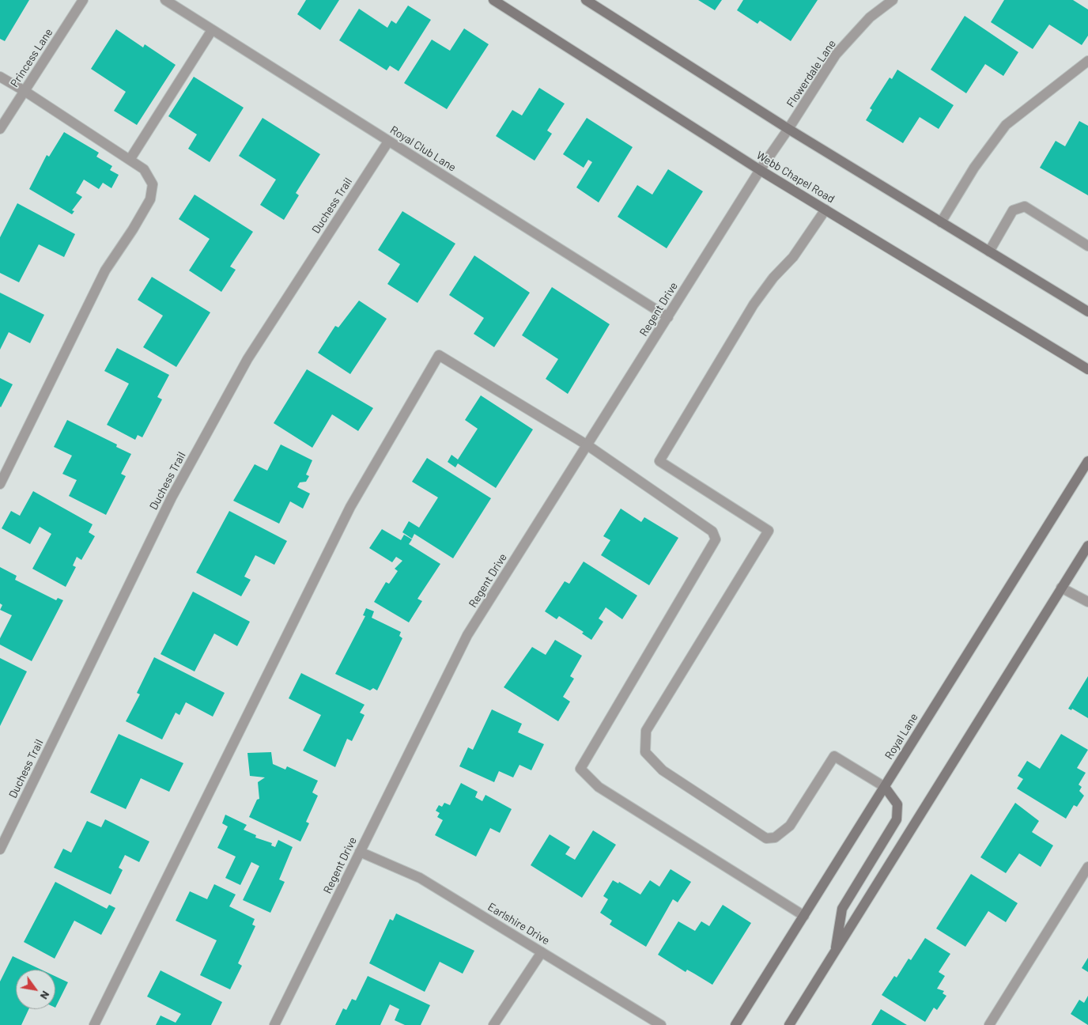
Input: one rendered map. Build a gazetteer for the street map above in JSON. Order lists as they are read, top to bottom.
{
  "streets": {
    "main road": ["Webb Chapel Road", "Royal Lane"],
    "street": [
      "Princess Lane",
      "Flowerdale Lane",
      "Royal Club Lane",
      "Duchess Trail",
      "Regent Drive",
      "Earlshire Drive"
    ]
  },
  "crossings": [
    ["Flowerdale Lane", "Webb Chapel Road"],
    ["Flowerdale Lane", "Regent Drive"],
    ["Royal Club Lane", "Duchess Trail"],
    ["Royal Club Lane", "Regent Drive"],
    ["Webb Chapel Road", "Regent Drive"],
    ["Regent Drive", "Earlshire Drive"]
  ],
  "north": "bottom right"
}
